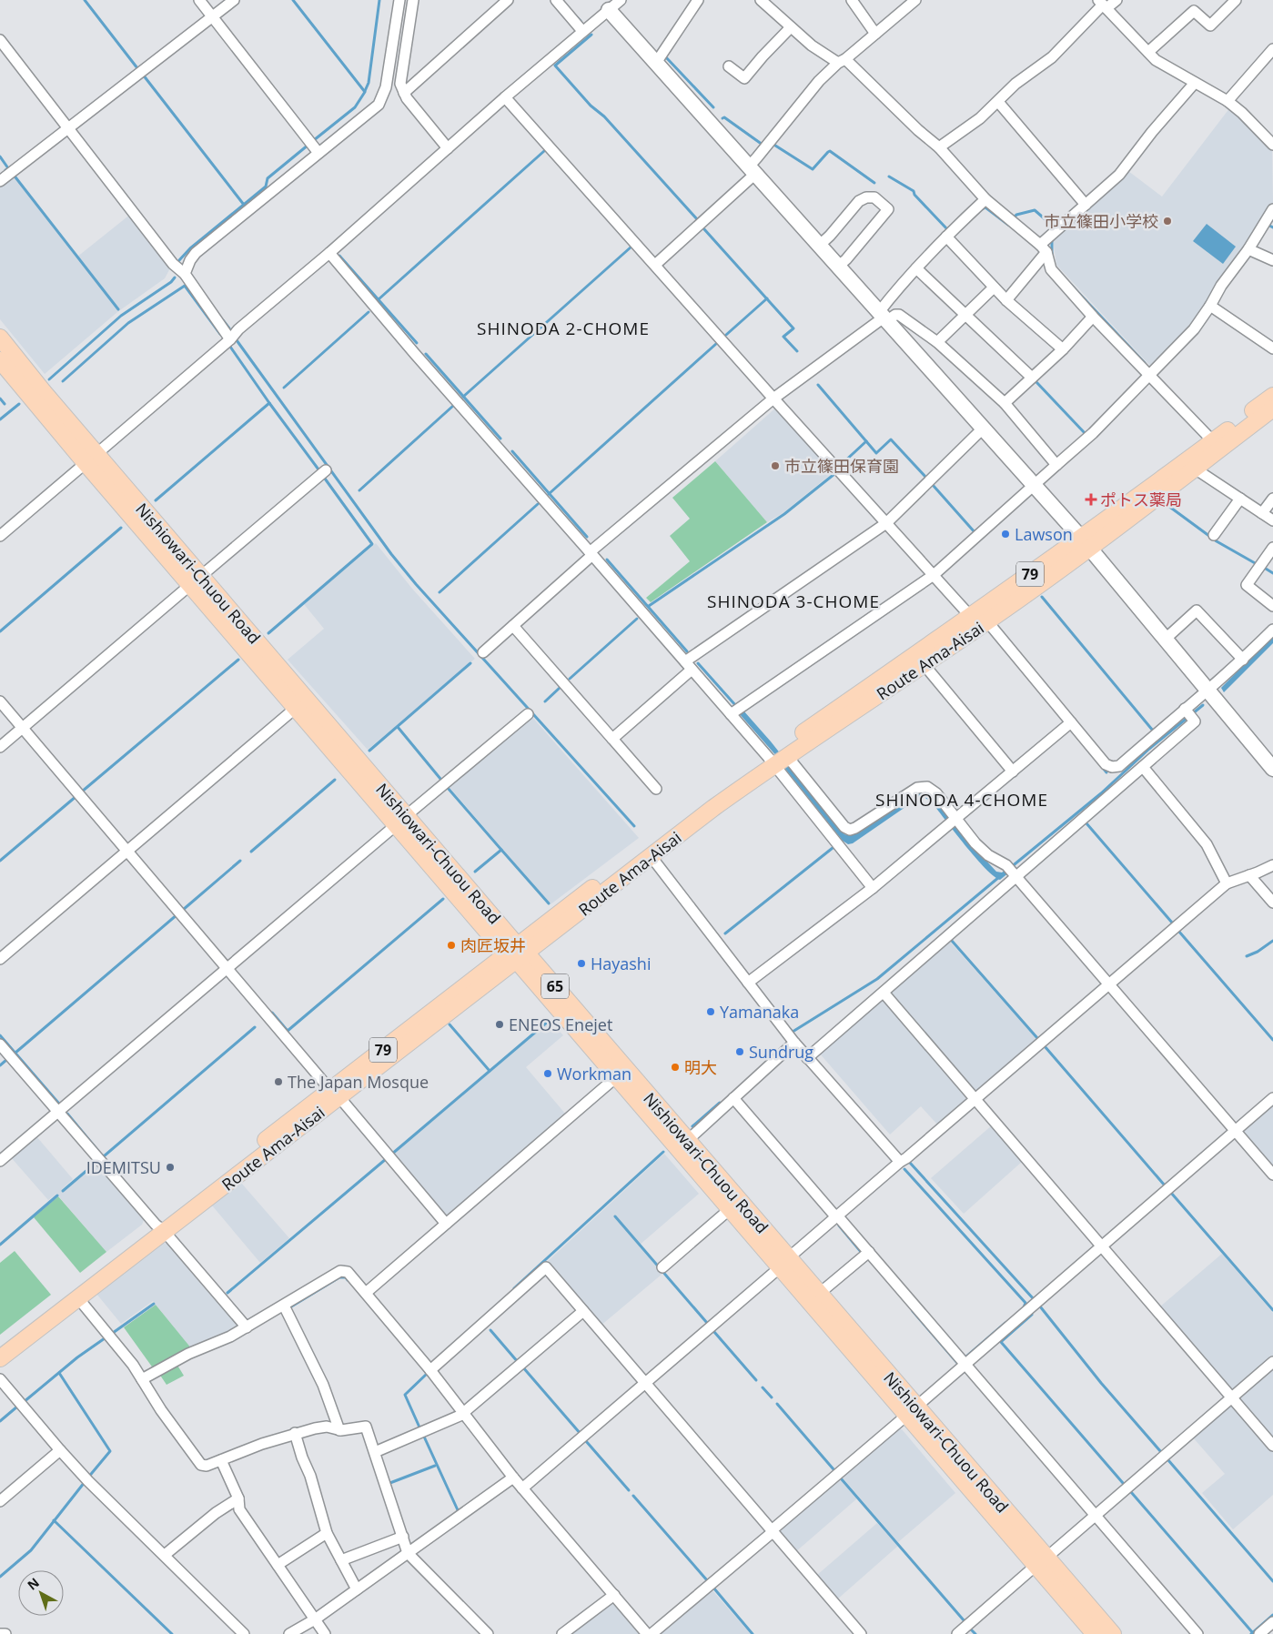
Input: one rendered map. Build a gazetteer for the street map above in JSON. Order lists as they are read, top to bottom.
{
  "streets": {
    "main road": [
      "Nishiowari-Chuou Road",
      "79",
      "Route Ama-Aisai",
      "65"
    ]
  },
  "crossings": [
    ["Nishiowari-Chuou Road", "Route Ama-Aisai"]
  ],
  "districts": ["SHINODA 2-CHOME", "SHINODA 3-CHOME", "SHINODA 4-CHOME"],
  "places": {
    "other": [
      "市立篠田小学校",
      "市立篠田保育園",
      "Lawson",
      "肉匠坂井",
      "Hayashi",
      "Yamanaka",
      "ENEOS Enejet",
      "Sundrug",
      "明大",
      "Workman",
      "The Japan Mosque",
      "IDEMITSU"
    ],
    "health": ["ポトス薬局"]
  },
  "north": "top left"
}
